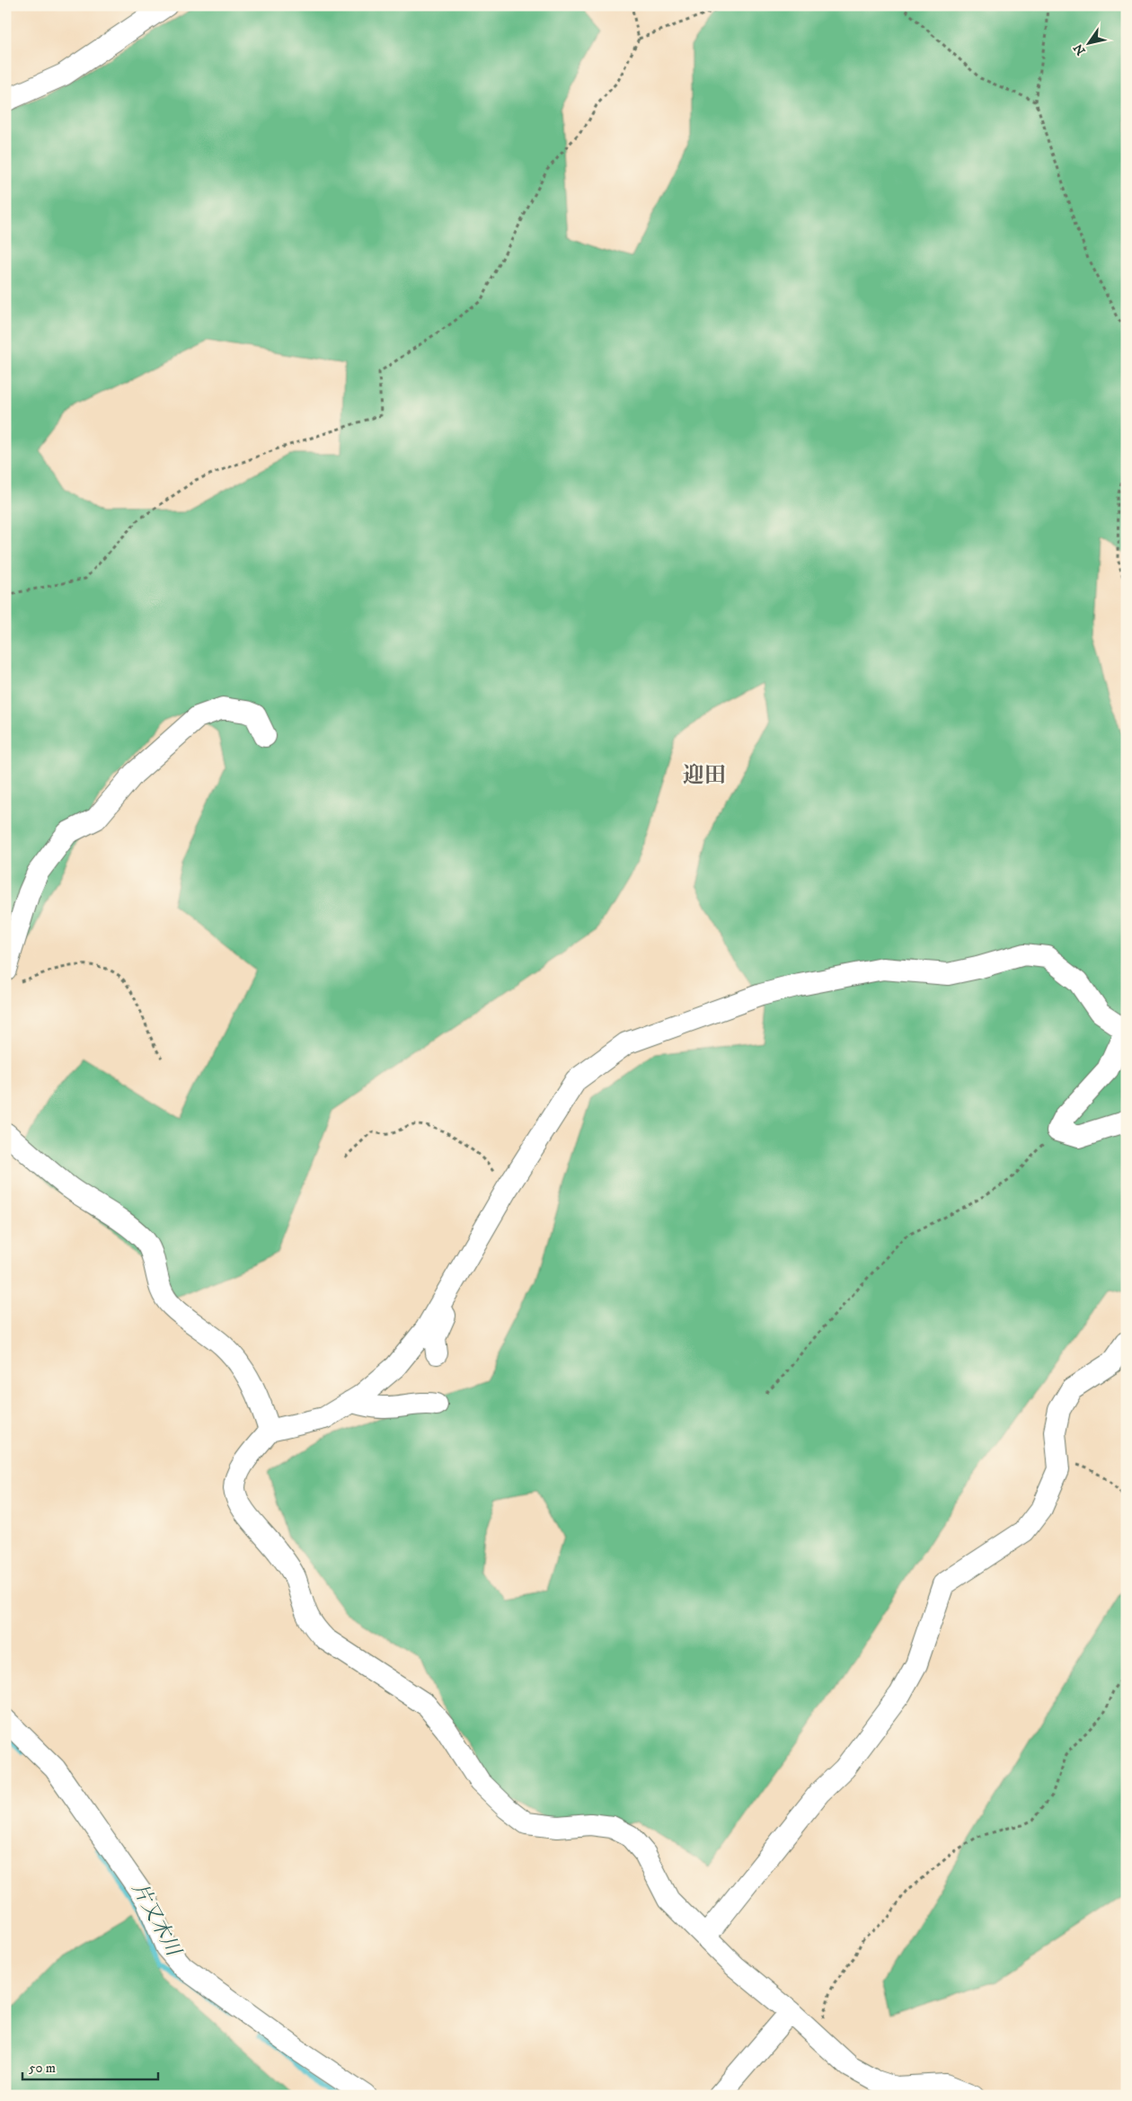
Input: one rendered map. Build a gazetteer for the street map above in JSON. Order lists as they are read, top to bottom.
{
  "districts": ["迎田"],
  "water": ["片又木川"],
  "scale_bar": "50 m",
  "north": "bottom left"
}
